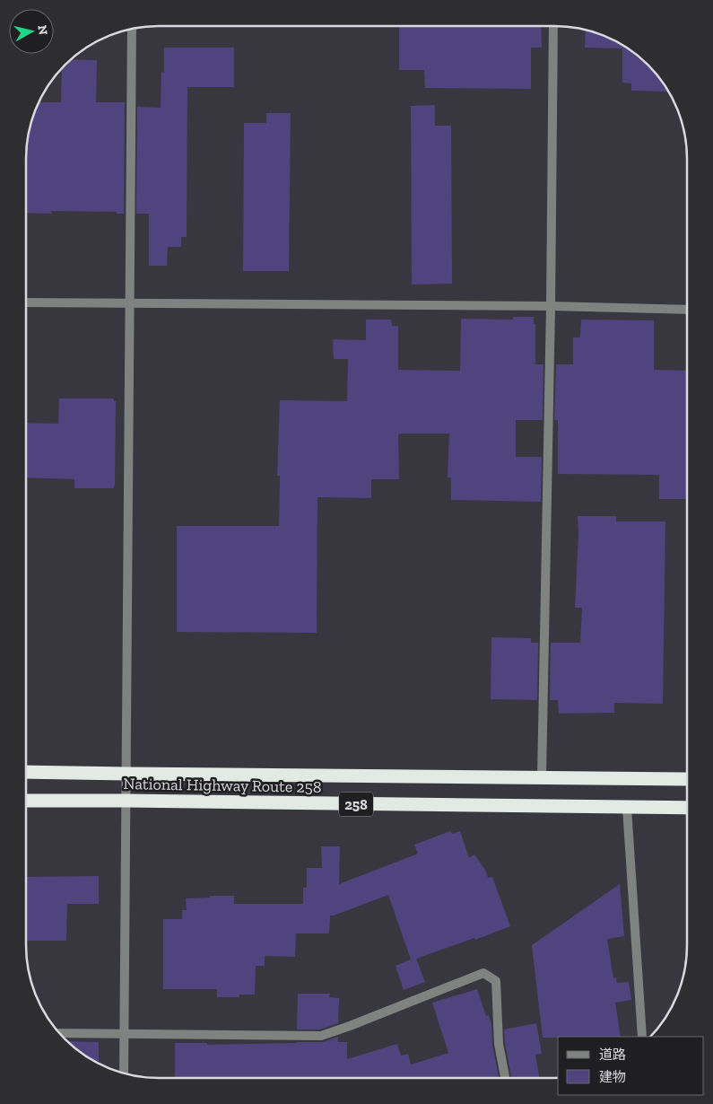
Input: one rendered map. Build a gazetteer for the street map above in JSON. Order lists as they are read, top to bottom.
{
  "streets": {
    "highway": ["National Highway Route 258", "258"]
  },
  "legend": ["道路", "建物"],
  "north": "right"
}
